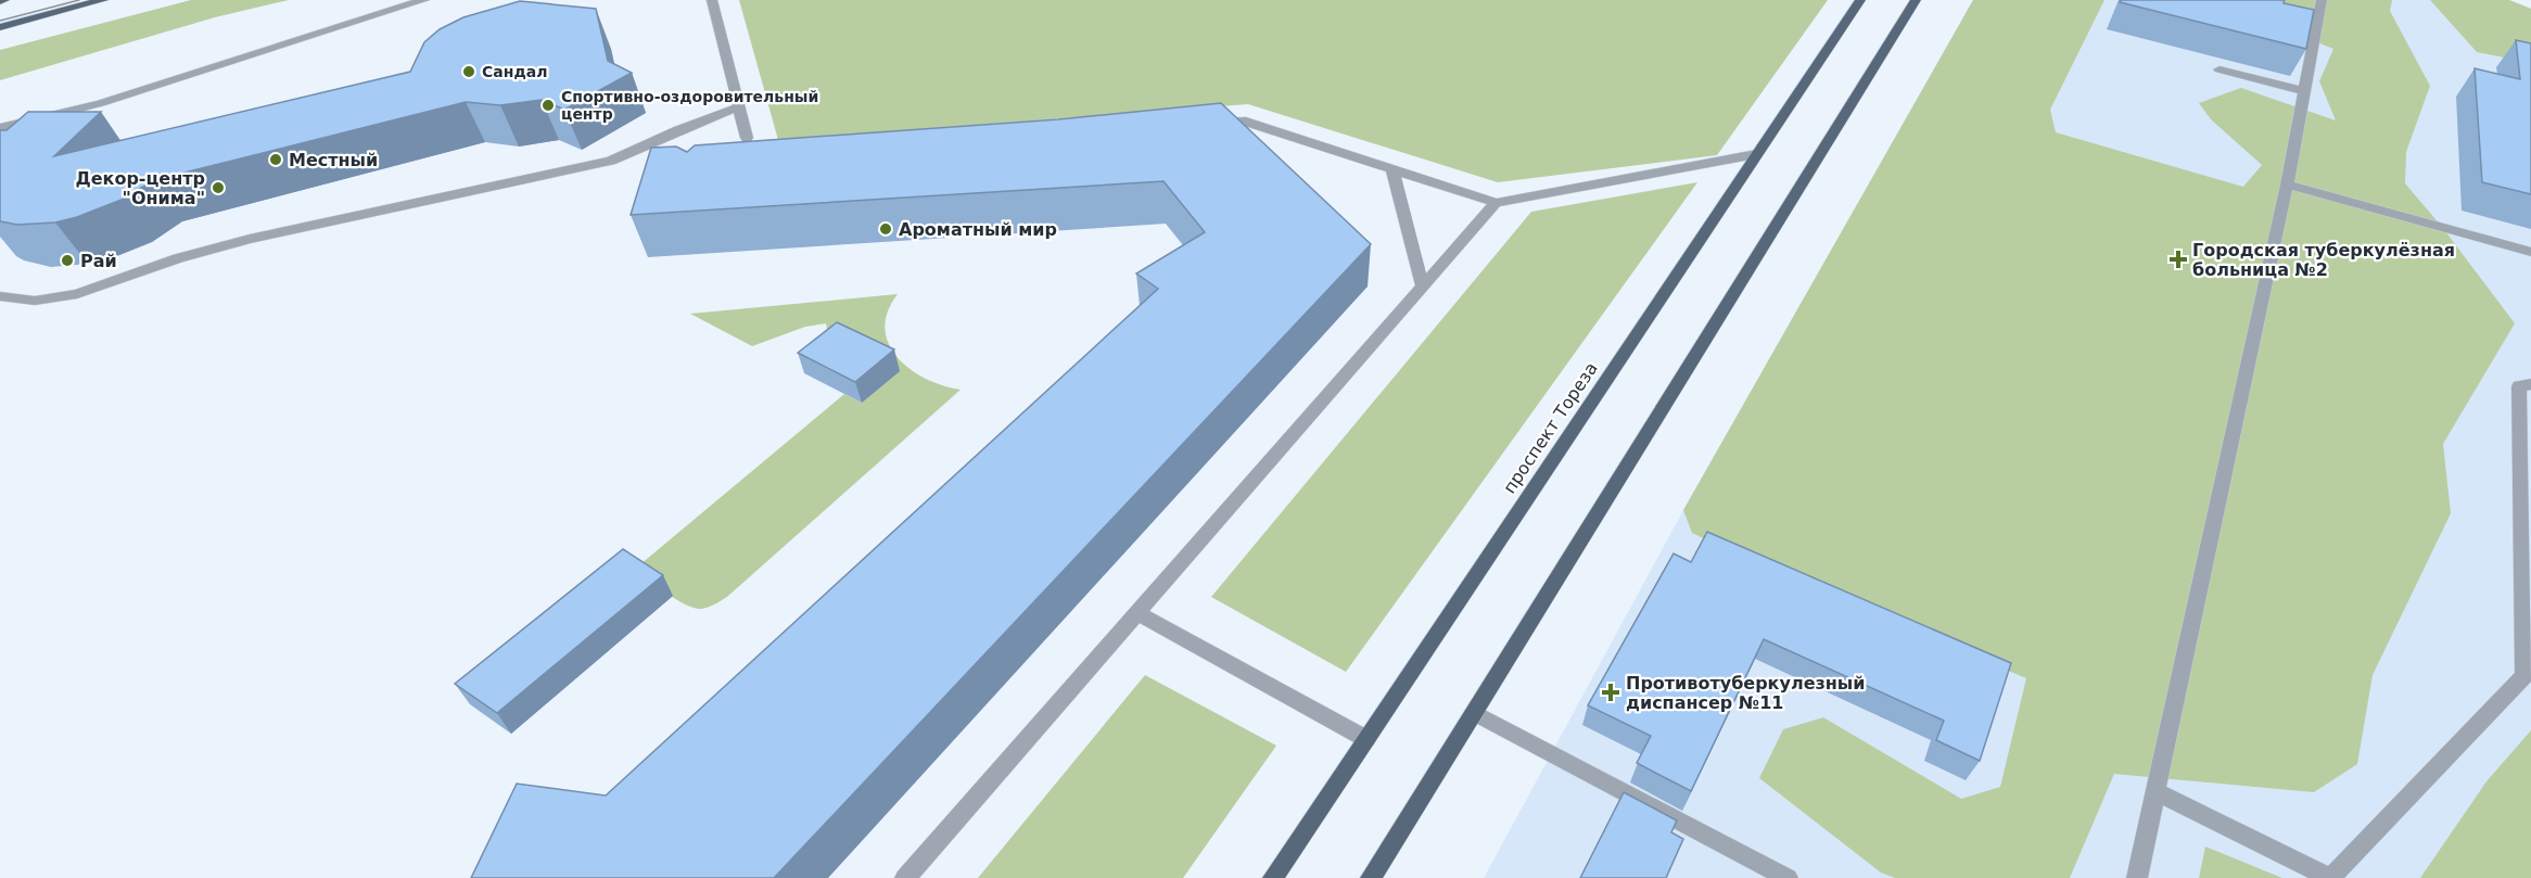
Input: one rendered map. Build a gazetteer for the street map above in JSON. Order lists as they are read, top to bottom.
{
  "streets": {
    "main road": ["проспект Тореза"]
  },
  "places": {
    "other": [
      "Сандал",
      "Спортивно-оздоровительный центр",
      "Местный",
      "Декор-центр \"Онима\"",
      "Ароматный мир",
      "Рай"
    ],
    "health": ["Городская туберкулёзная больница №2", "Противотуберкулезный диспансер №11"]
  }
}
